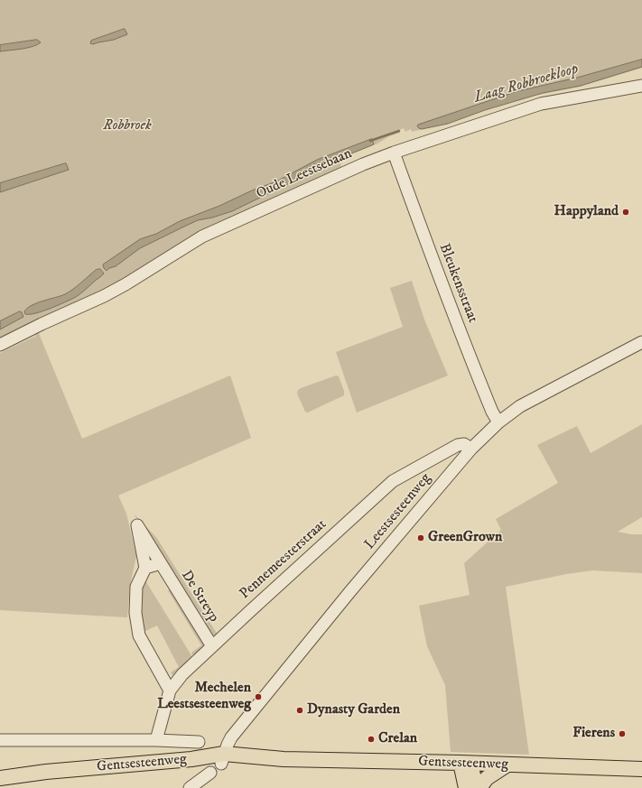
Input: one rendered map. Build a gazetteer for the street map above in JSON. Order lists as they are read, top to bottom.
{
  "streets": {
    "main road": ["Gentsesteenweg"],
    "street": [
      "Oude Leestsebaan",
      "Bleukensstraat",
      "Leestsesteenweg",
      "Pennemeesterstraat",
      "De Streyp"
    ]
  },
  "crossings": [
    ["Oude Leestsebaan", "Bleukensstraat"],
    ["Bleukensstraat", "Leestsesteenweg"],
    ["Leestsesteenweg", "Pennemeesterstraat"],
    ["Leestsesteenweg", "Gentsesteenweg"],
    ["Pennemeesterstraat", "De Streyp"],
    ["Pennemeesterstraat", "Gentsesteenweg"]
  ],
  "water": ["Laag Robbroekloop"],
  "parks": ["Robbroek"],
  "places": [
    "Happyland",
    "GreenGrown",
    "Mechelen Leestsesteenweg",
    "Dynasty Garden",
    "Fierens",
    "Crelan"
  ]
}
